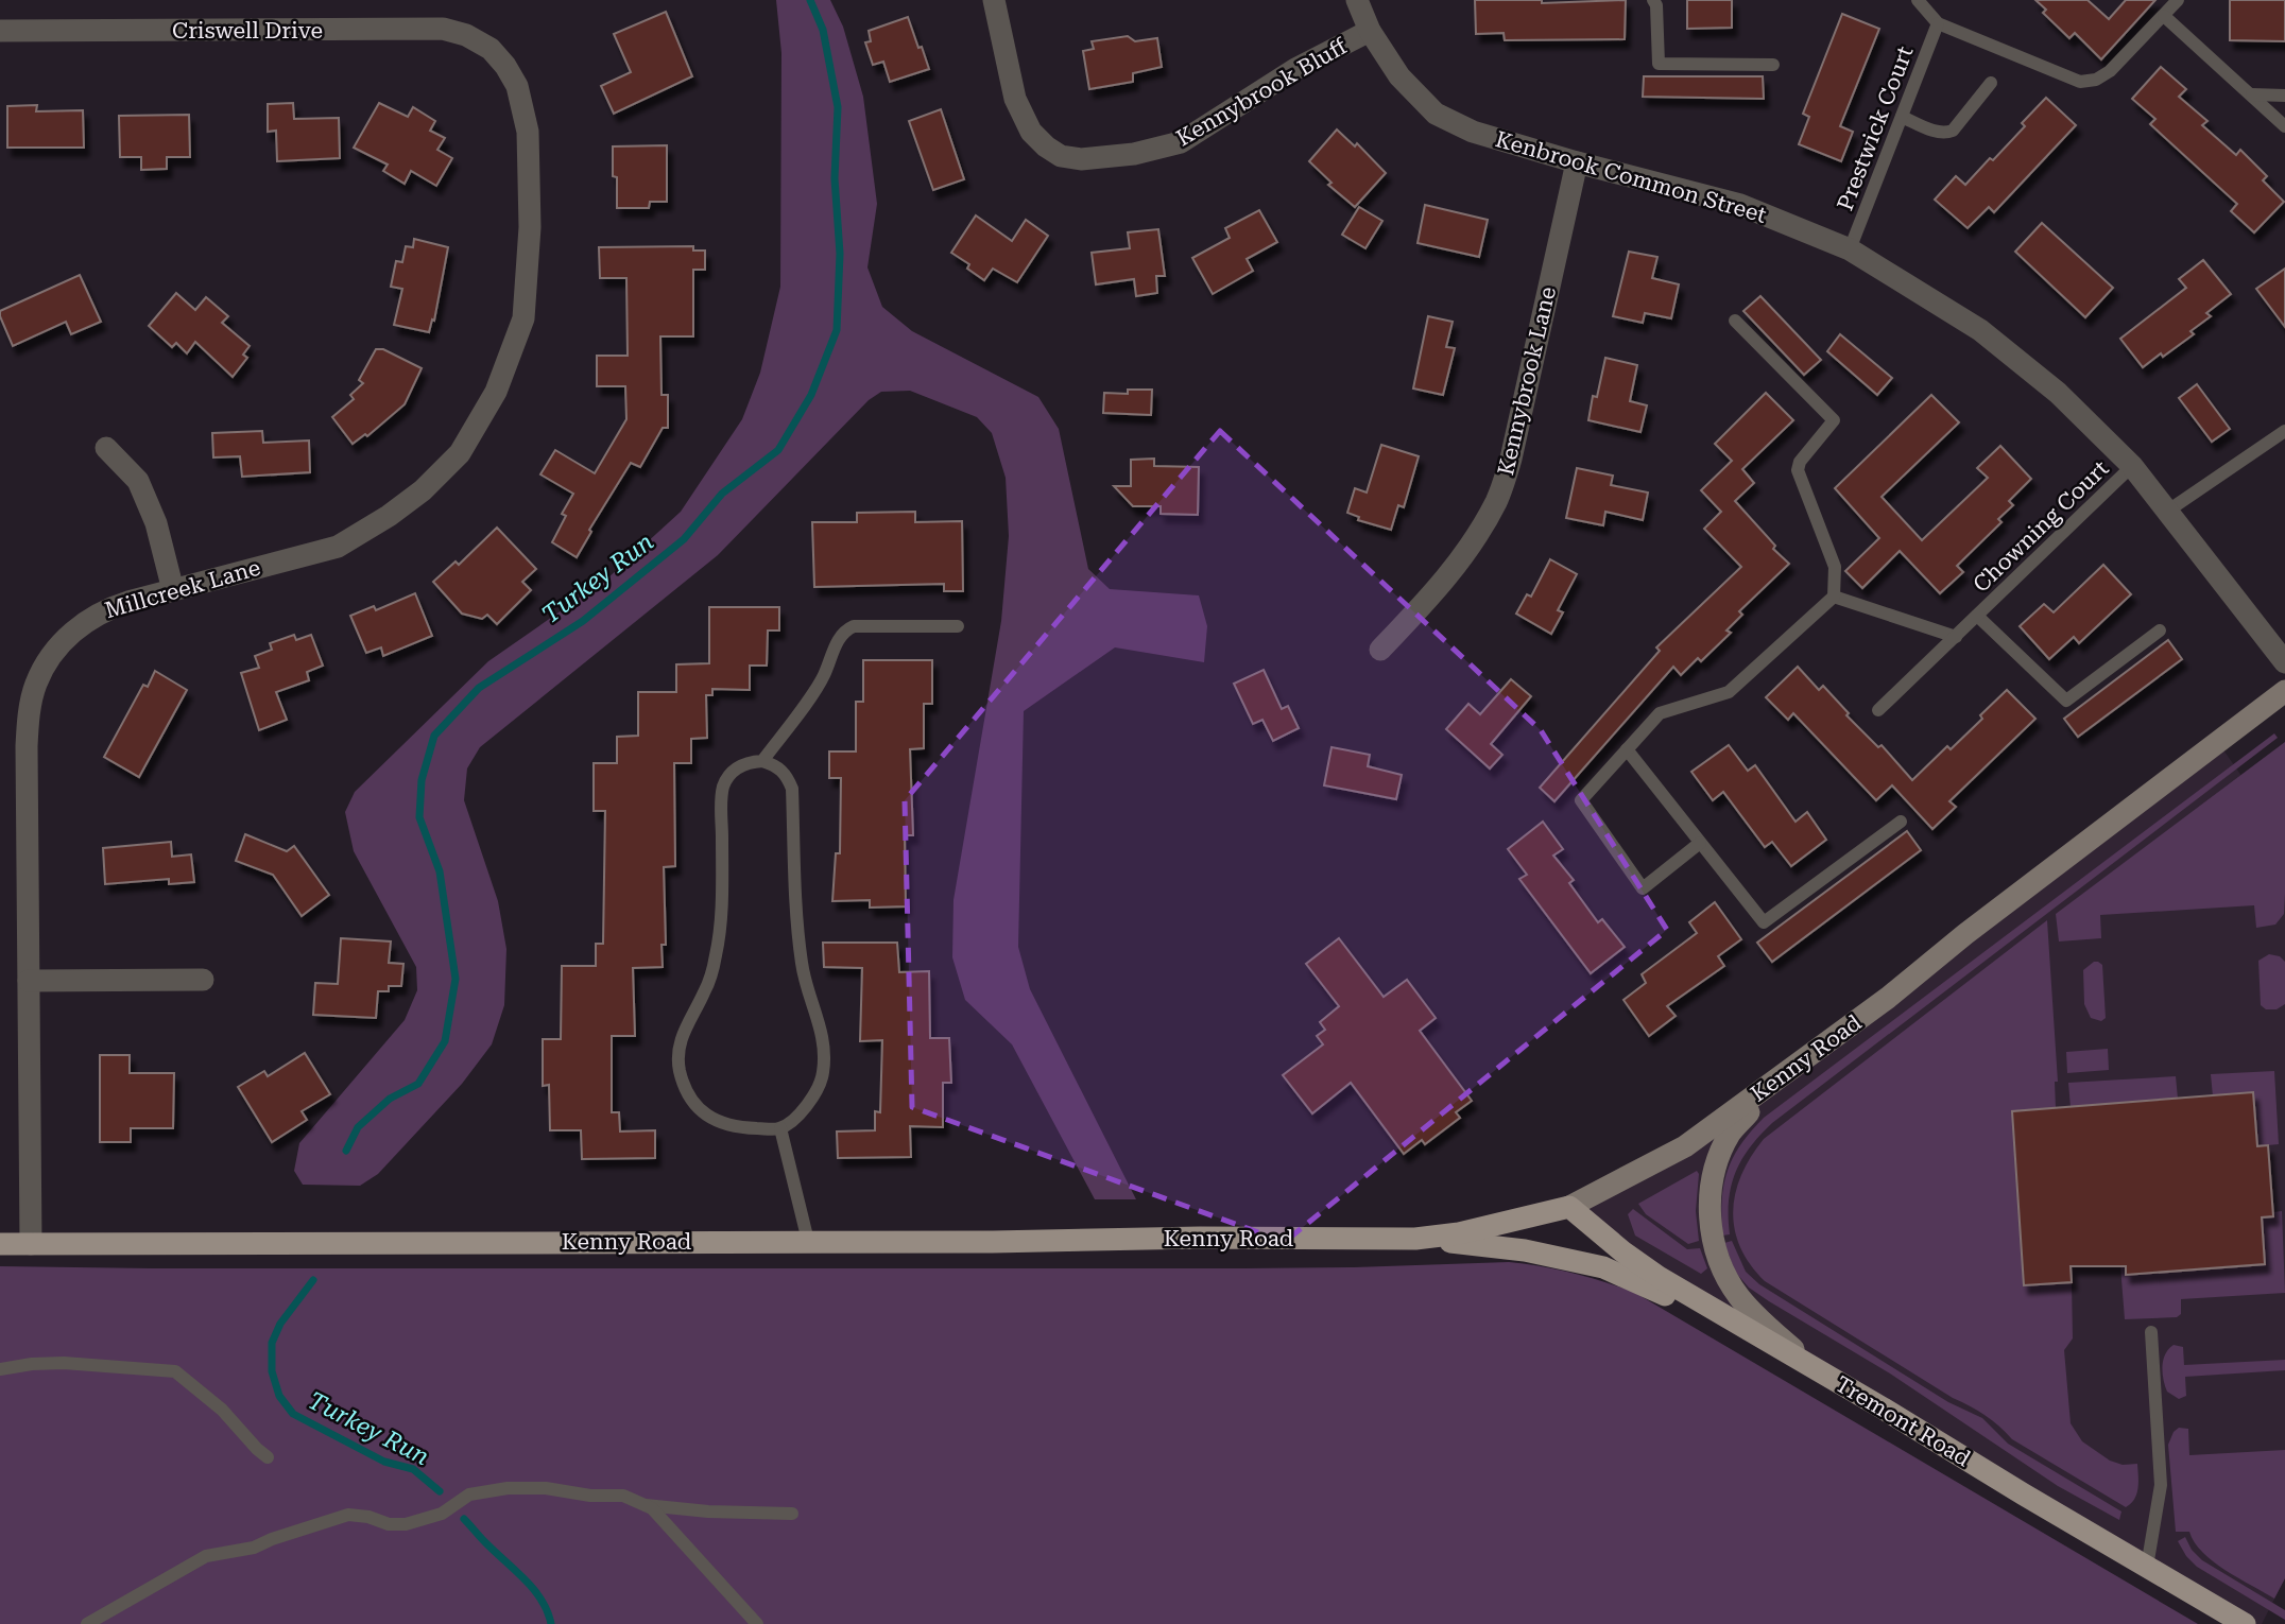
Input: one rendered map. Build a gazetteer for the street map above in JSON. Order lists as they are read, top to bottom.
{
  "streets": {
    "main road": ["Kenny Road", "Tremont Road"],
    "street": [
      "Criswell Drive",
      "Kennybrook Bluff",
      "Kenbrook Common Street",
      "Kennybrook Lane",
      "Millcreek Lane"
    ],
    "lane": ["Prestwick Court", "Chowning Court"]
  },
  "crossings": [
    ["Criswell Drive", "Millcreek Lane"],
    ["Kennybrook Bluff", "Kenbrook Common Street"],
    ["Prestwick Court", "Kenbrook Common Street"],
    ["Kenbrook Common Street", "Kennybrook Lane"],
    ["Kenbrook Common Street", "Chowning Court"],
    ["Millcreek Lane", "Kenny Road"],
    ["Kenny Road", "Tremont Road"]
  ],
  "water": ["Turkey Run"]
}
